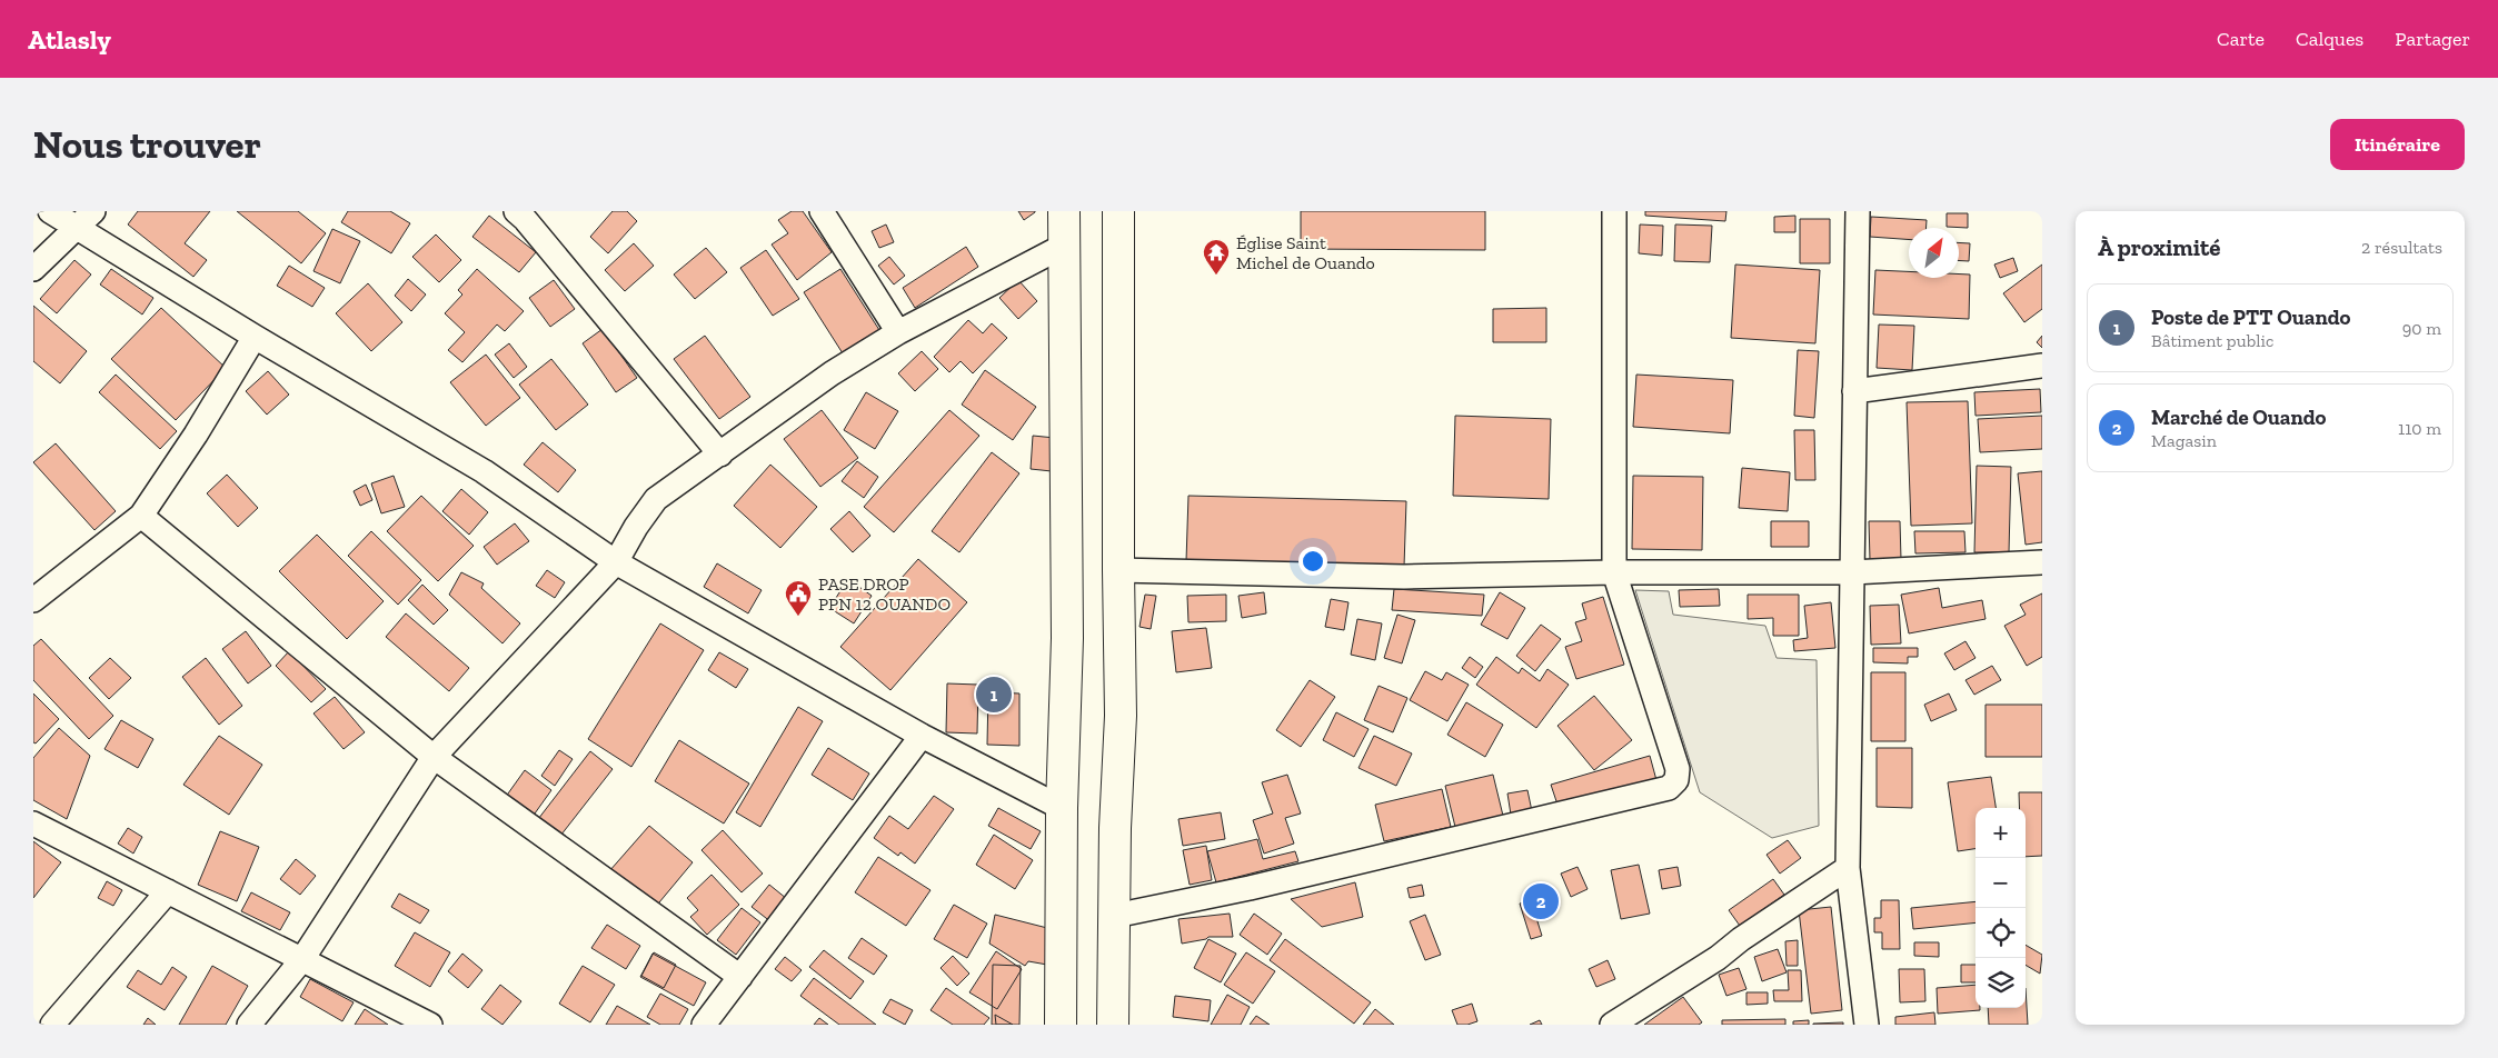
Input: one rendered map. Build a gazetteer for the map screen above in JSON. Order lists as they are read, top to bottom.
{
  "places": {
    "temple": ["Église Saint Michel de Ouando"],
    "public building": ["PASE DROP PPN 12 OUANDO"]
  },
  "north": "top right",
  "page": {
    "header": "Atlasly",
    "nav": ["Carte", "Calques", "Partager"],
    "buttons": "Itinéraire",
    "title": "Nous trouver",
    "heading": ["À proximité", "2 résultats"],
    "list": [
      {
        "mark": "1",
        "name": "Poste de PTT Ouando",
        "note": "Bâtiment public",
        "value": "90 m"
      },
      {
        "mark": "2",
        "name": "Marché de Ouando",
        "note": "Magasin",
        "value": "110 m"
      }
    ],
    "pins": ["1", "2"],
    "map_buttons": ["+", "−"]
  }
}
